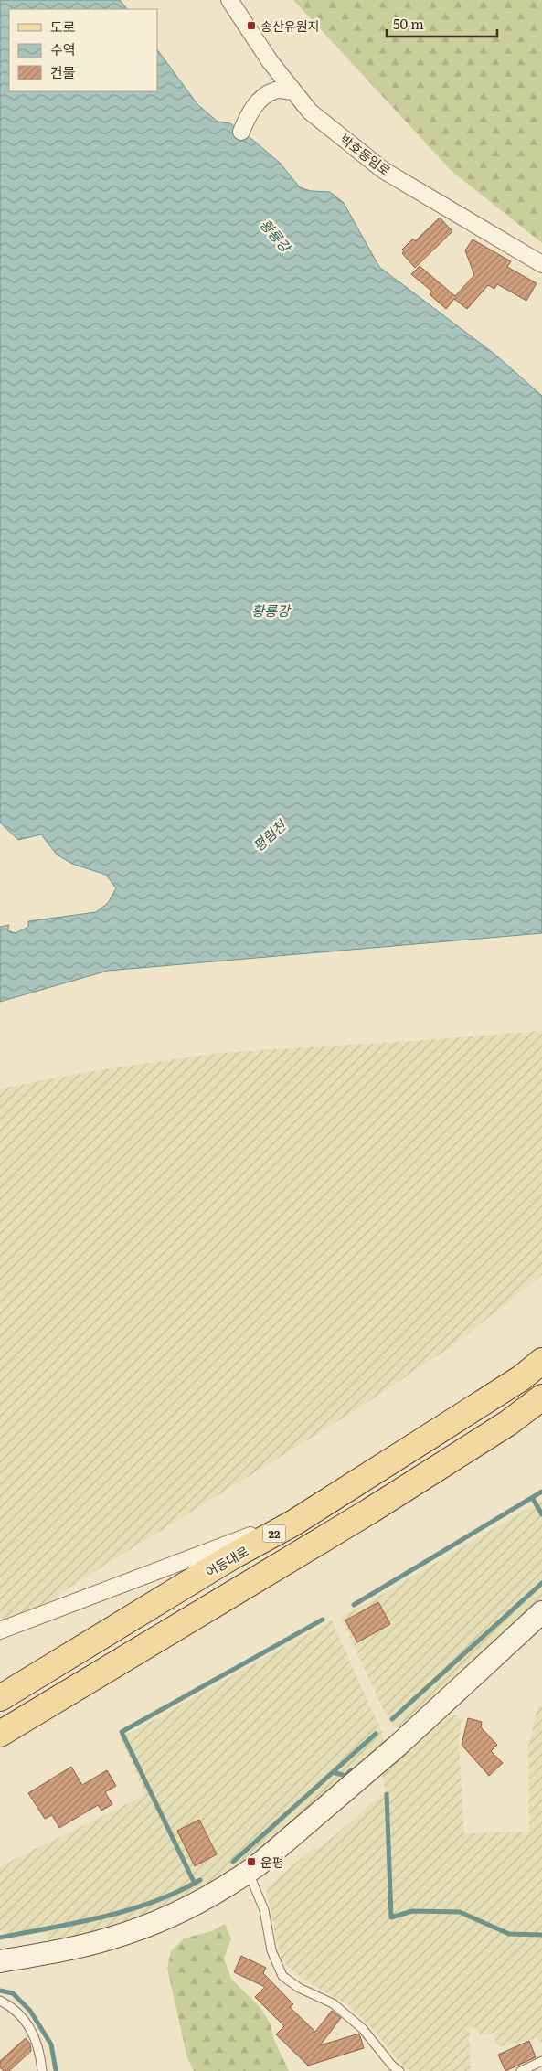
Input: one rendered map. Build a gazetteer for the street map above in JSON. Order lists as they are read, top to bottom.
{
  "streets": {
    "main road": ["22", "어등대로"],
    "street": ["박호등임로"]
  },
  "water": ["황룡강", "평림천"],
  "places": {
    "transit": ["송산유원지", "운평"]
  },
  "legend": ["도로", "수역", "건물"],
  "scale_bar": "50 m"
}
